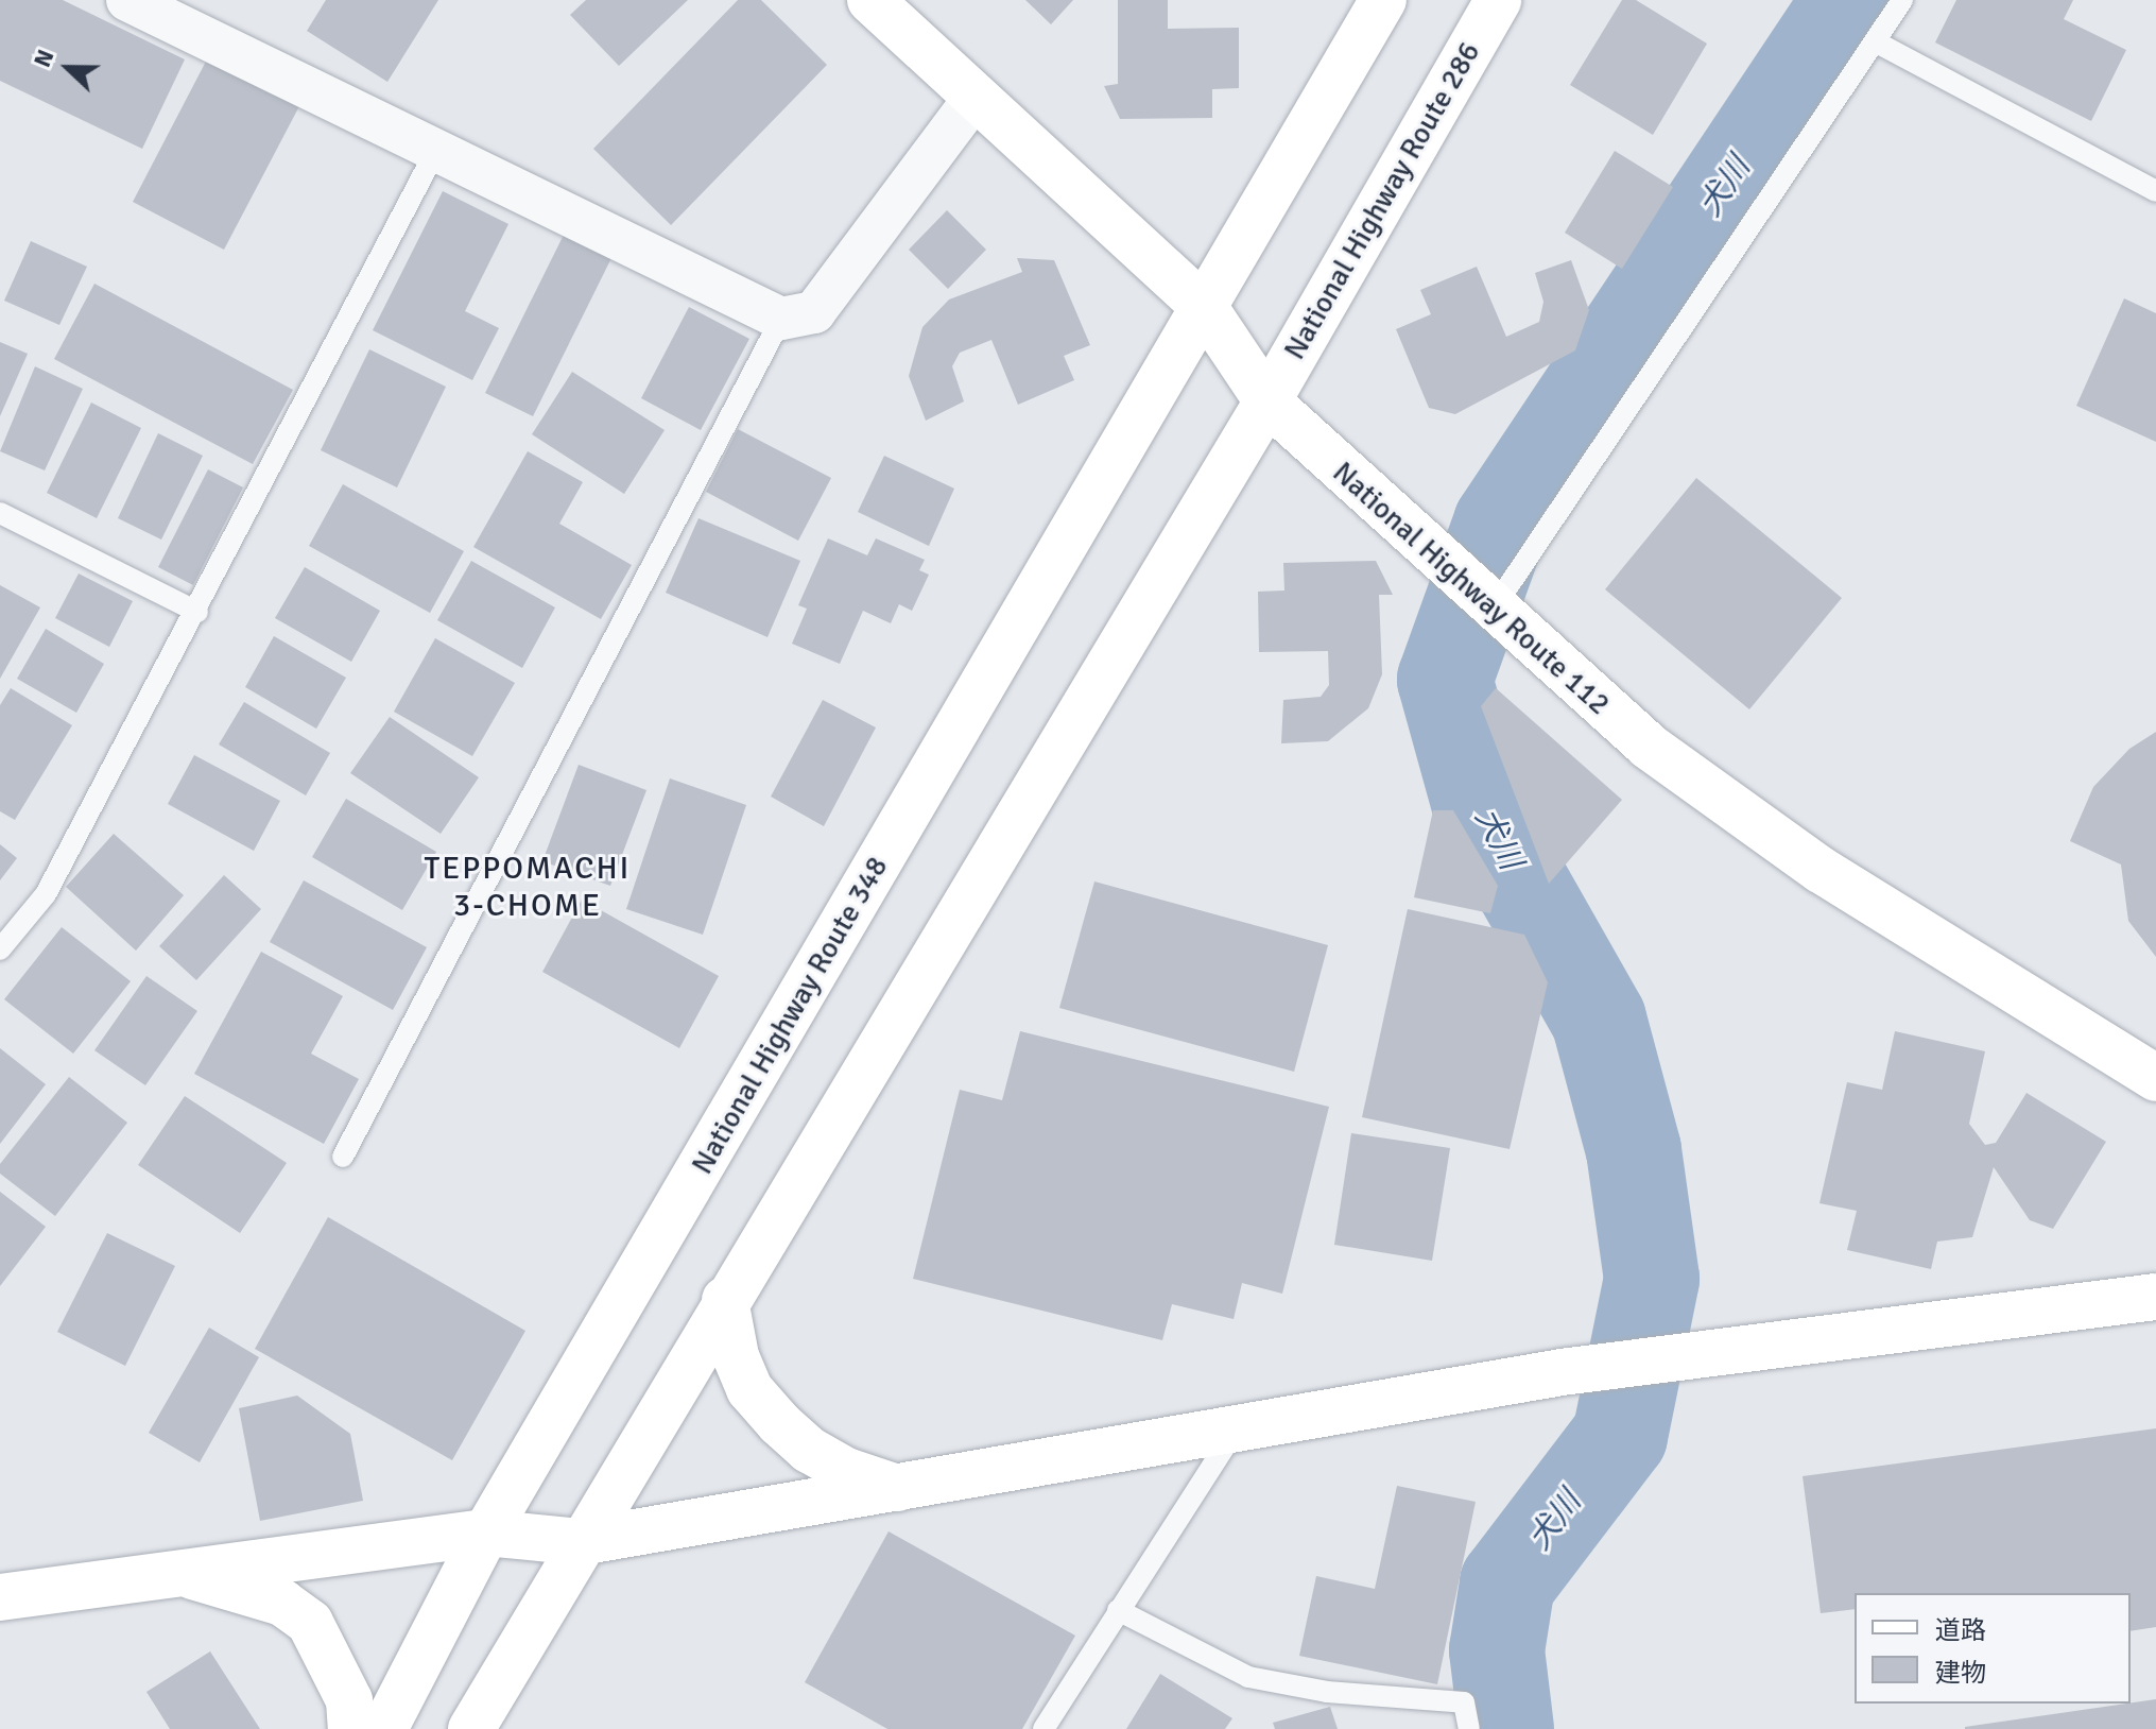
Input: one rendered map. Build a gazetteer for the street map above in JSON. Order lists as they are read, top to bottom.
{
  "streets": {
    "main road": ["National Highway Route 286", "National Highway Route 112", "National Highway Route 348"]
  },
  "crossings": [
    ["National Highway Route 286", "National Highway Route 112"],
    ["National Highway Route 112", "National Highway Route 348"]
  ],
  "districts": ["TEPPOMACHI 3-CHOME"],
  "water": ["犬川"],
  "legend": ["道路", "建物"],
  "north": "left"
}
